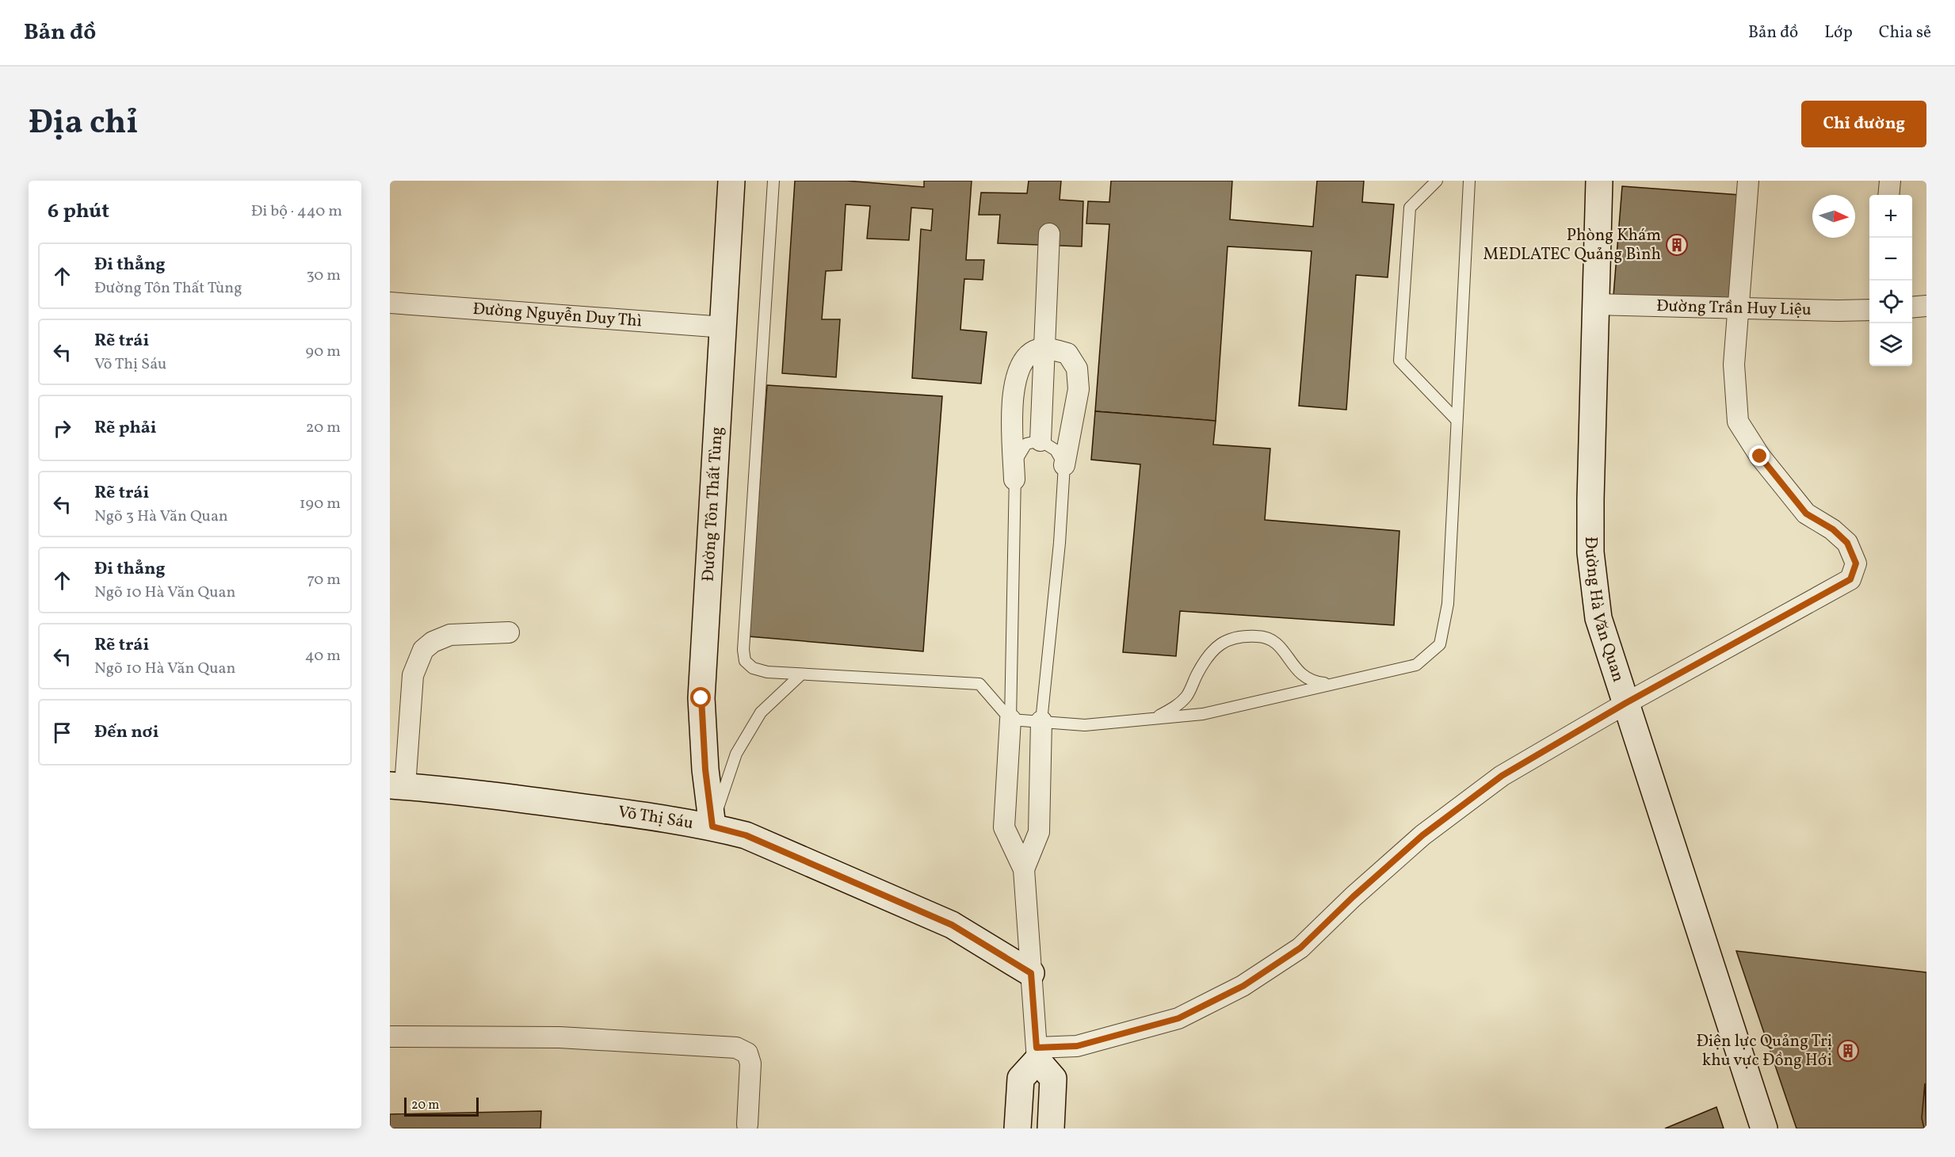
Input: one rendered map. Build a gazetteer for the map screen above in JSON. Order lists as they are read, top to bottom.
{
  "streets": {
    "street": [
      "Đường Trần Huy Liệu",
      "Đường Nguyễn Duy Thì",
      "Đường Tôn Thất Tùng",
      "Đường Hà Văn Quan",
      "Võ Thị Sáu"
    ]
  },
  "crossings": [
    ["Đường Trần Huy Liệu", "Đường Hà Văn Quan"],
    ["Đường Nguyễn Duy Thì", "Đường Tôn Thất Tùng"],
    ["Đường Tôn Thất Tùng", "Võ Thị Sáu"]
  ],
  "places": {
    "building": ["Phòng Khám MEDLATEC Quảng Bình", "Điện lực Quảng Trị khu vực Đồng Hới"]
  },
  "scale_bar": "20 m",
  "north": "right",
  "page": {
    "header": "Bản đồ",
    "nav": ["Bản đồ", "Lớp", "Chia sẻ"],
    "title": "Địa chỉ",
    "buttons": "Chỉ đường",
    "heading": ["6 phút", "Đi bộ · 440 m"],
    "map_buttons": ["+", "−"],
    "list": [
      ["Đi thẳng", "Đường Tôn Thất Tùng", "30 m"],
      ["Rẽ trái", "Võ Thị Sáu", "90 m"],
      ["Rẽ phải", "20 m"],
      ["Rẽ trái", "Ngõ 3 Hà Văn Quan", "190 m"],
      ["Đi thẳng", "Ngõ 10 Hà Văn Quan", "70 m"],
      ["Rẽ trái", "Ngõ 10 Hà Văn Quan", "40 m"],
      "Đến nơi"
    ],
    "scale": "20 m"
  }
}
